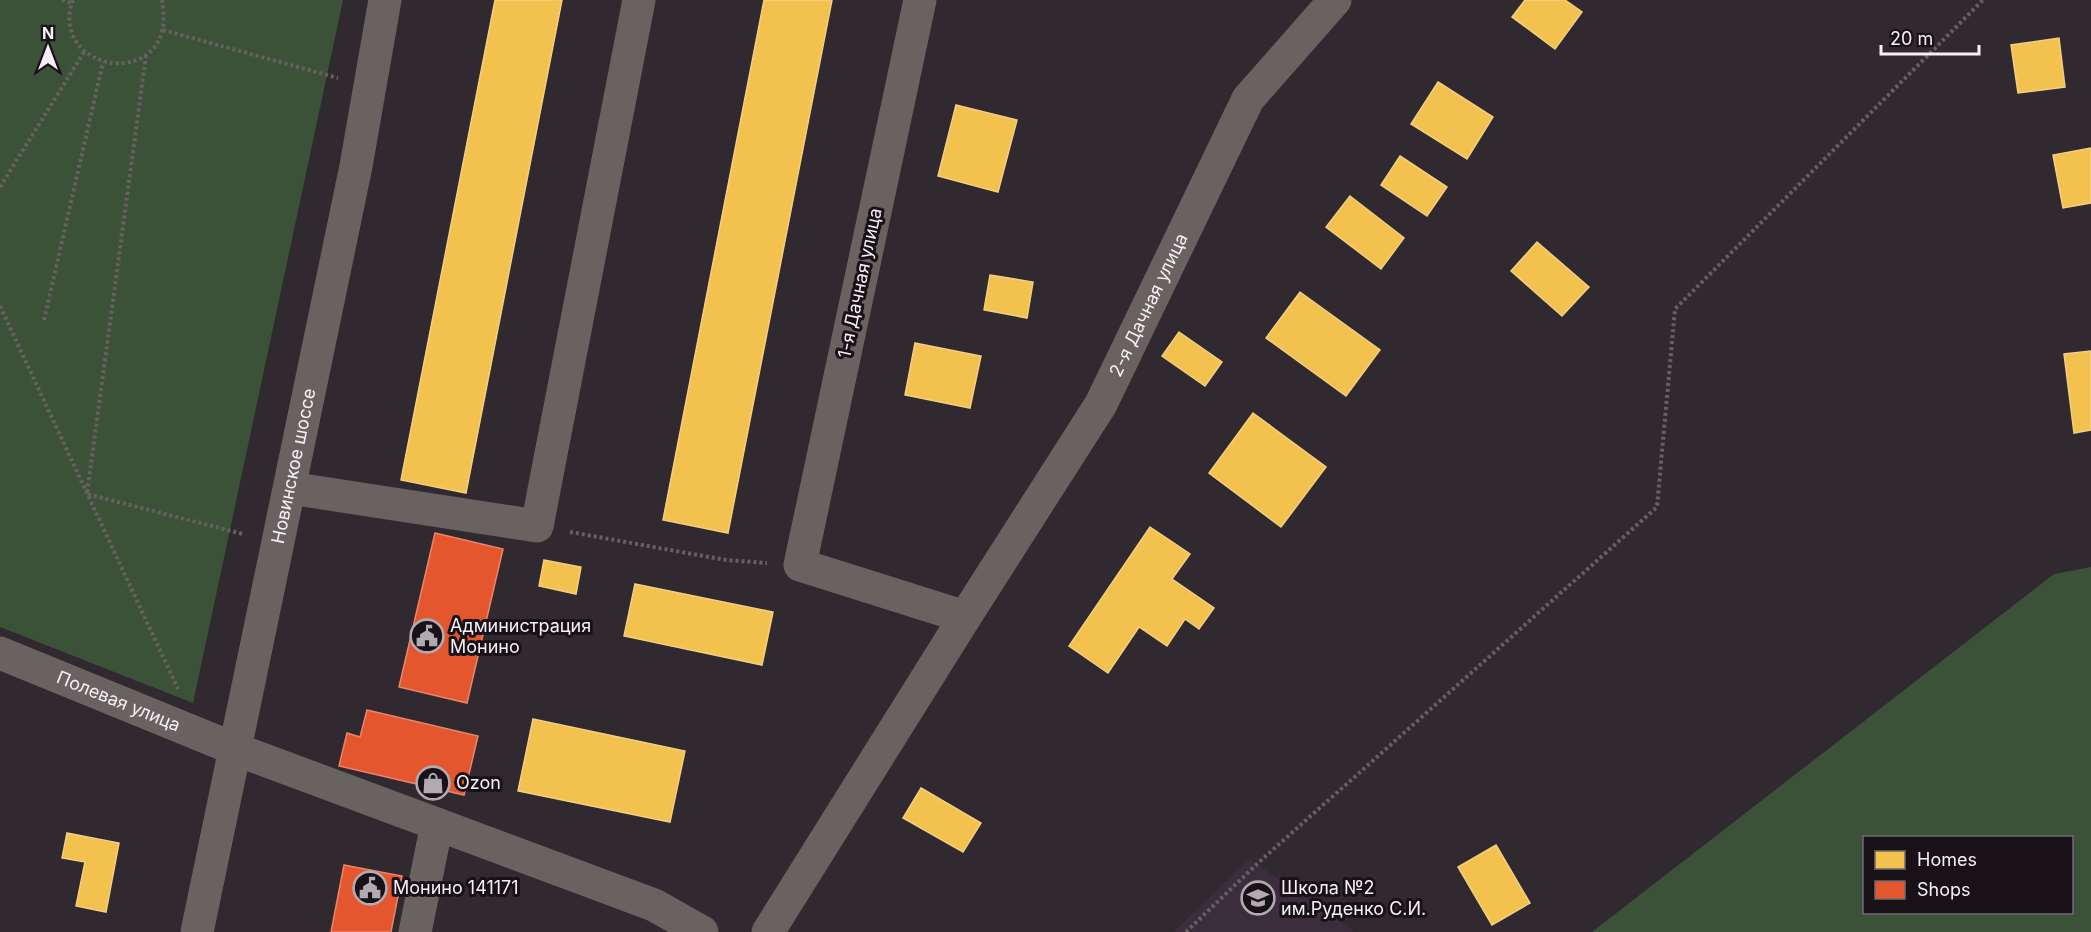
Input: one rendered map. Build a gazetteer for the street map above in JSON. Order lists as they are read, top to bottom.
{
  "streets": {
    "main road": ["Новинское шоссе"],
    "street": ["1-я Дачная улица", "2-я Дачная улица", "Полевая улица"]
  },
  "crossings": [
    ["Новинское шоссе", "Полевая улица"]
  ],
  "places": {
    "public building": ["Администрация Монино", "Монино 141171"],
    "shop": ["Ozon"],
    "school or university": ["Школа №2 им.Руденко С.И."]
  },
  "legend": ["Homes", "Shops"],
  "scale_bar": "20 m",
  "north": "top"
}
